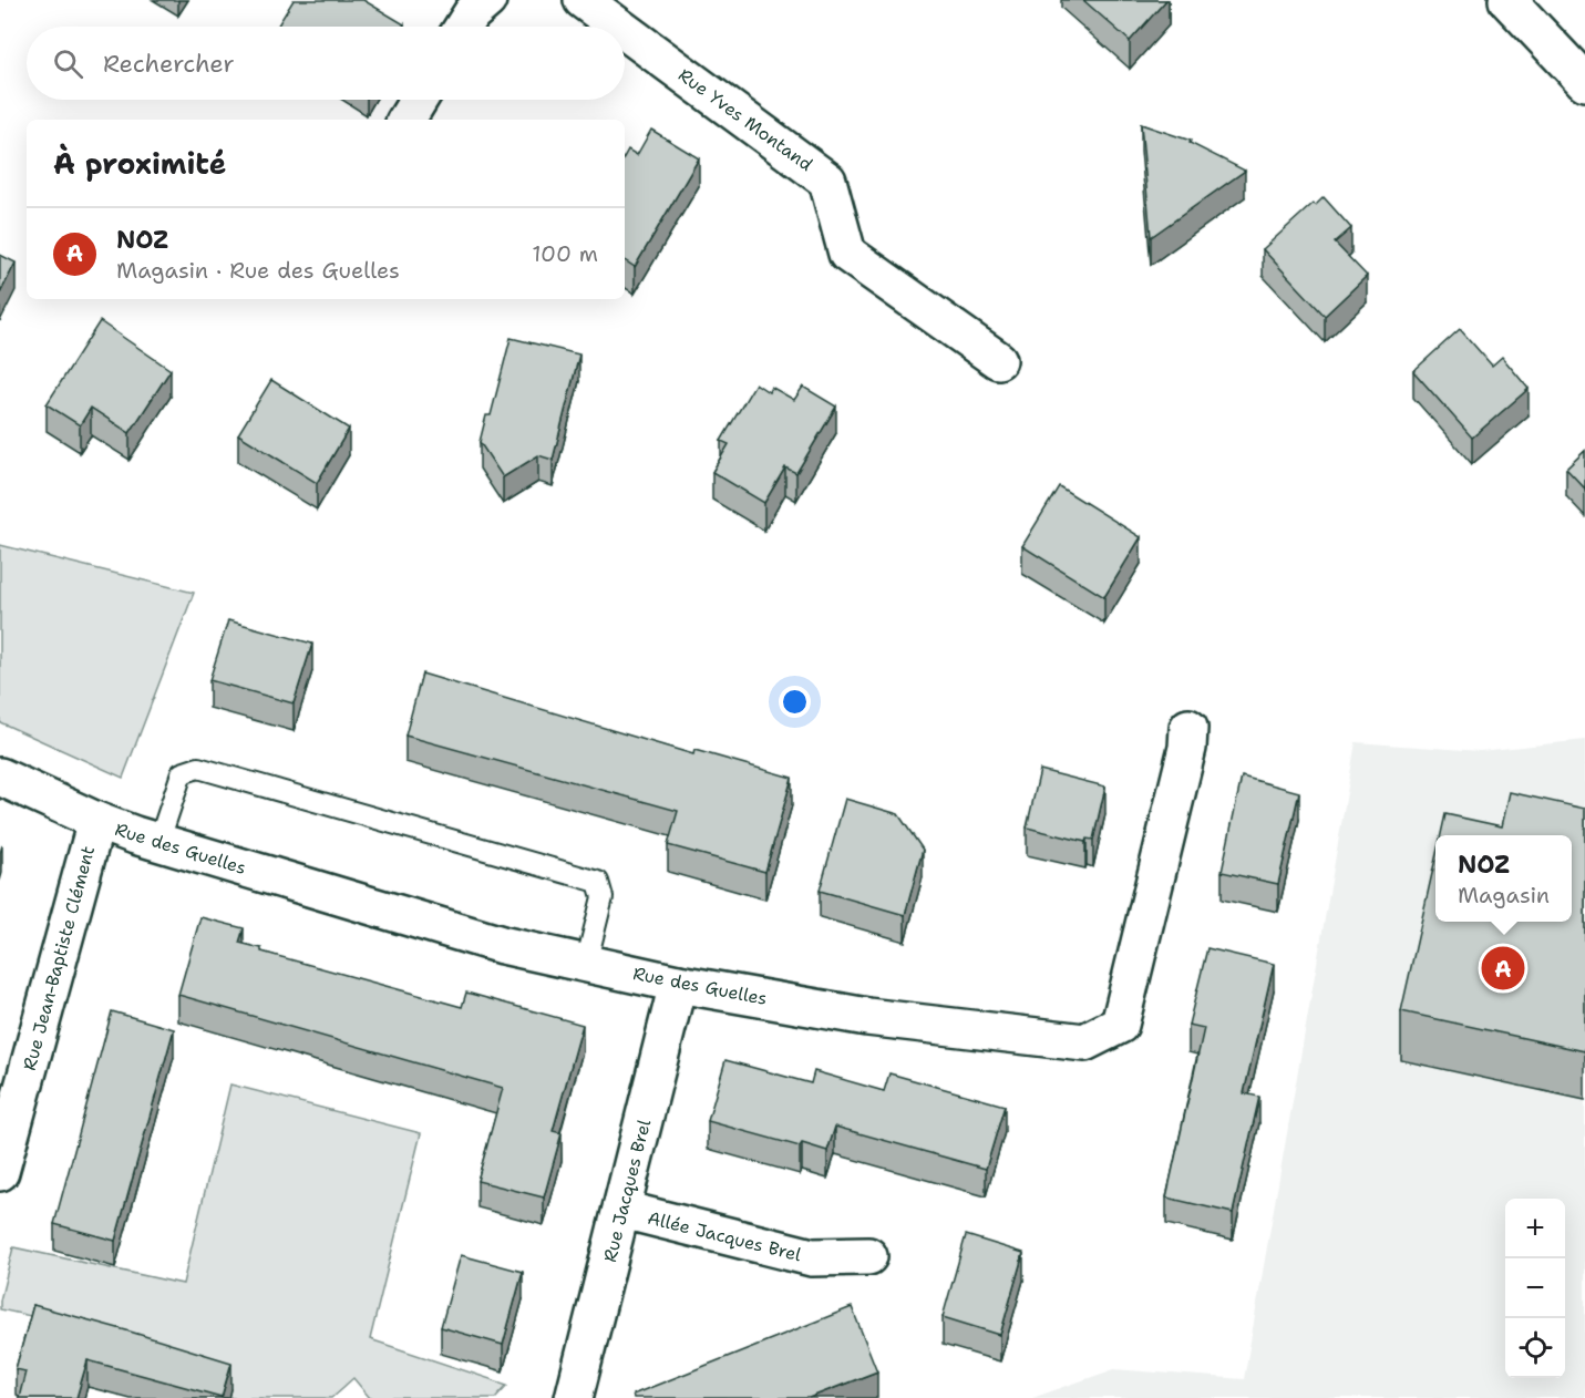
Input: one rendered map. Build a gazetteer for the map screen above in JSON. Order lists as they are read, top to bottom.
{
  "streets": {
    "street": [
      "Rue Yves Montand",
      "Rue des Guelles",
      "Rue Jean-Baptiste Clément",
      "Rue Jacques Brel",
      "Allée Jacques Brel"
    ]
  },
  "crossings": [
    ["Rue des Guelles", "Rue Jean-Baptiste Clément"],
    ["Rue des Guelles", "Rue Jacques Brel"],
    ["Rue Jacques Brel", "Allée Jacques Brel"]
  ],
  "page": {
    "search": "Rechercher",
    "heading": "À proximité",
    "list": [
      {
        "mark": "A",
        "name": "NOZ",
        "note": "Magasin · Rue des Guelles",
        "value": "100 m"
      }
    ],
    "popup": ["NOZ", "Magasin"],
    "pins": "A",
    "map_buttons": ["+", "−"]
  }
}
